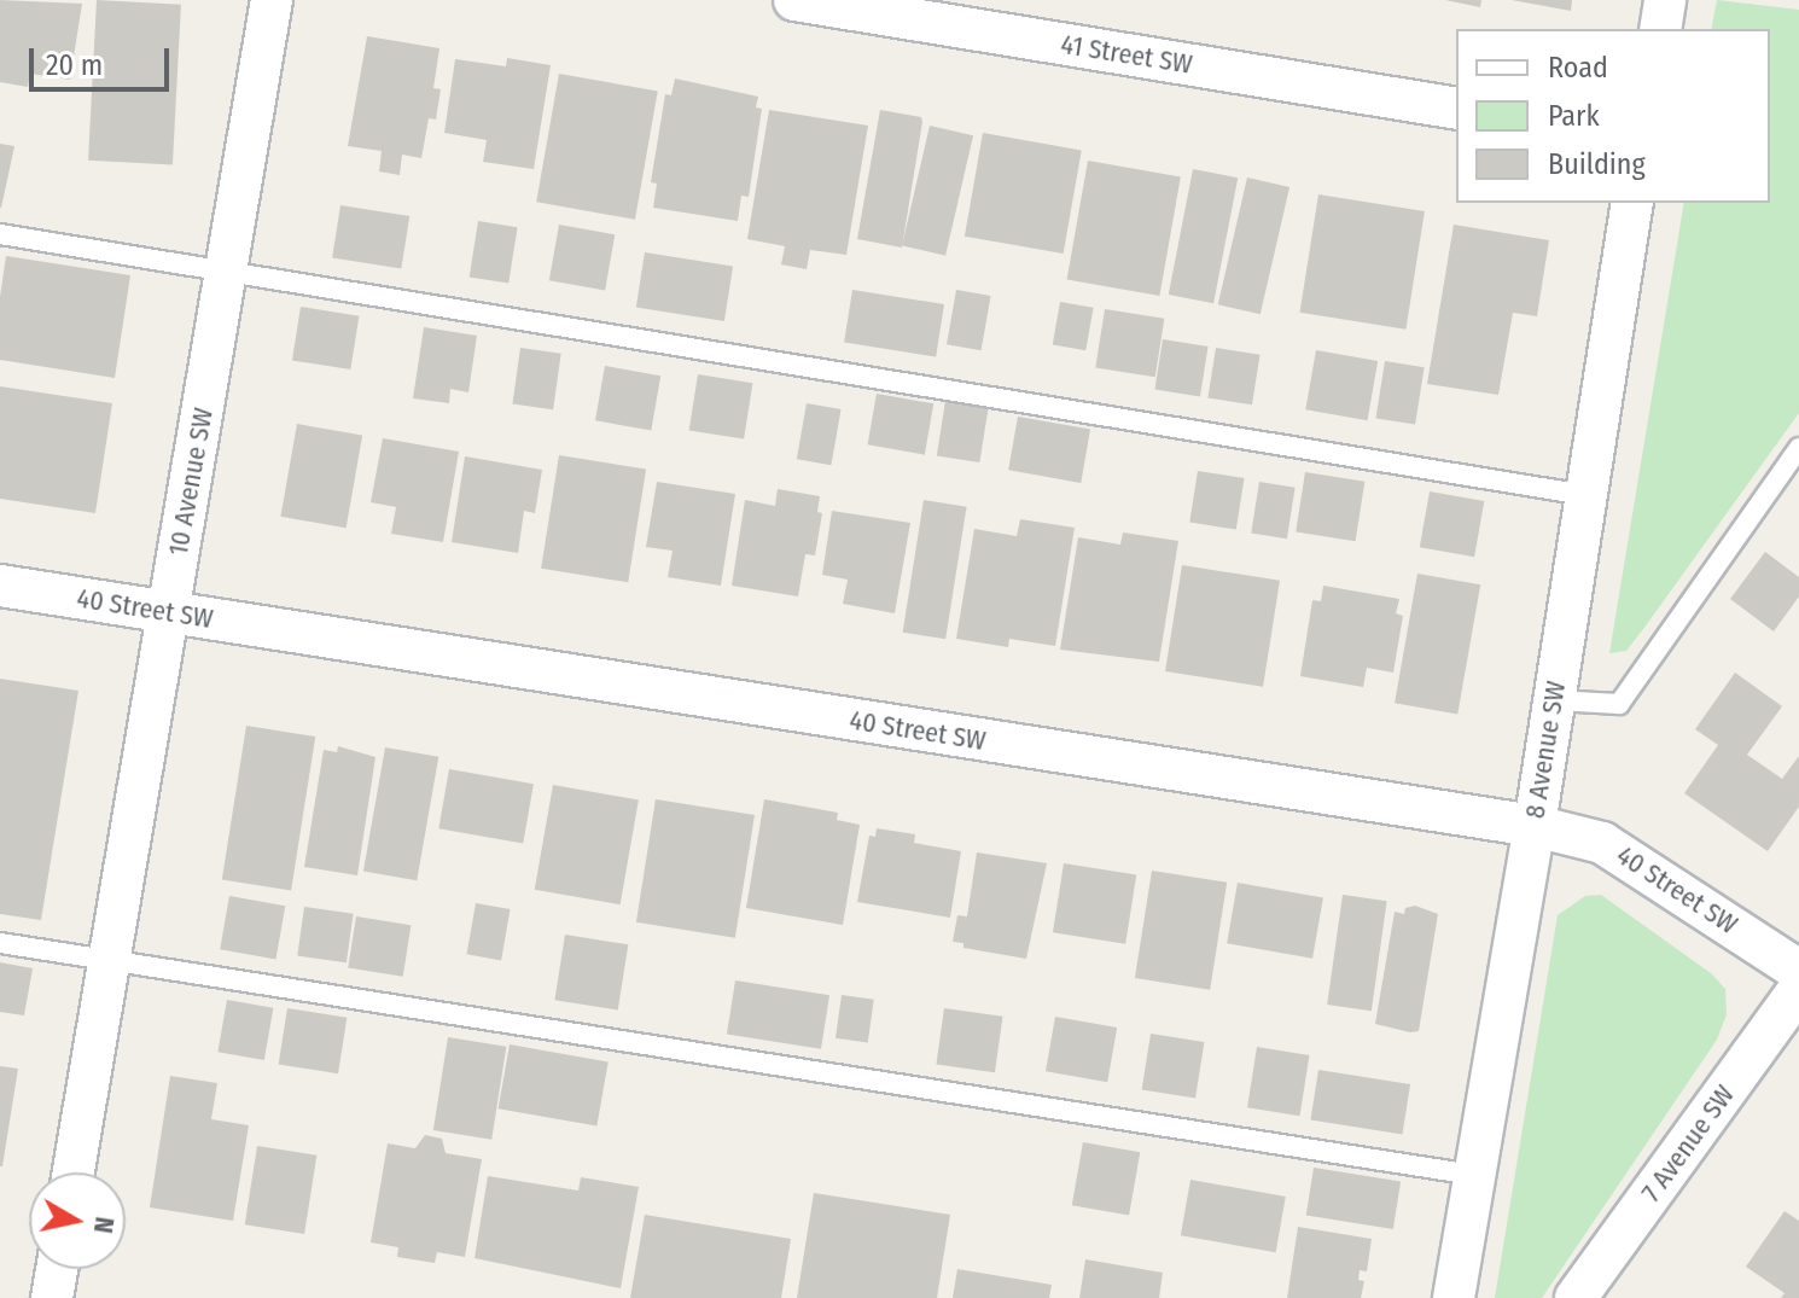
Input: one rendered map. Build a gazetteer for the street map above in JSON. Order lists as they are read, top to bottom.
{
  "streets": {
    "street": [
      "41 Street SW",
      "10 Avenue SW",
      "40 Street SW",
      "8 Avenue SW",
      "7 Avenue SW"
    ]
  },
  "crossings": [
    ["10 Avenue SW", "40 Street SW"],
    ["40 Street SW", "8 Avenue SW"]
  ],
  "legend": ["Road", "Park", "Building"],
  "scale_bar": "20 m",
  "north": "right"
}
